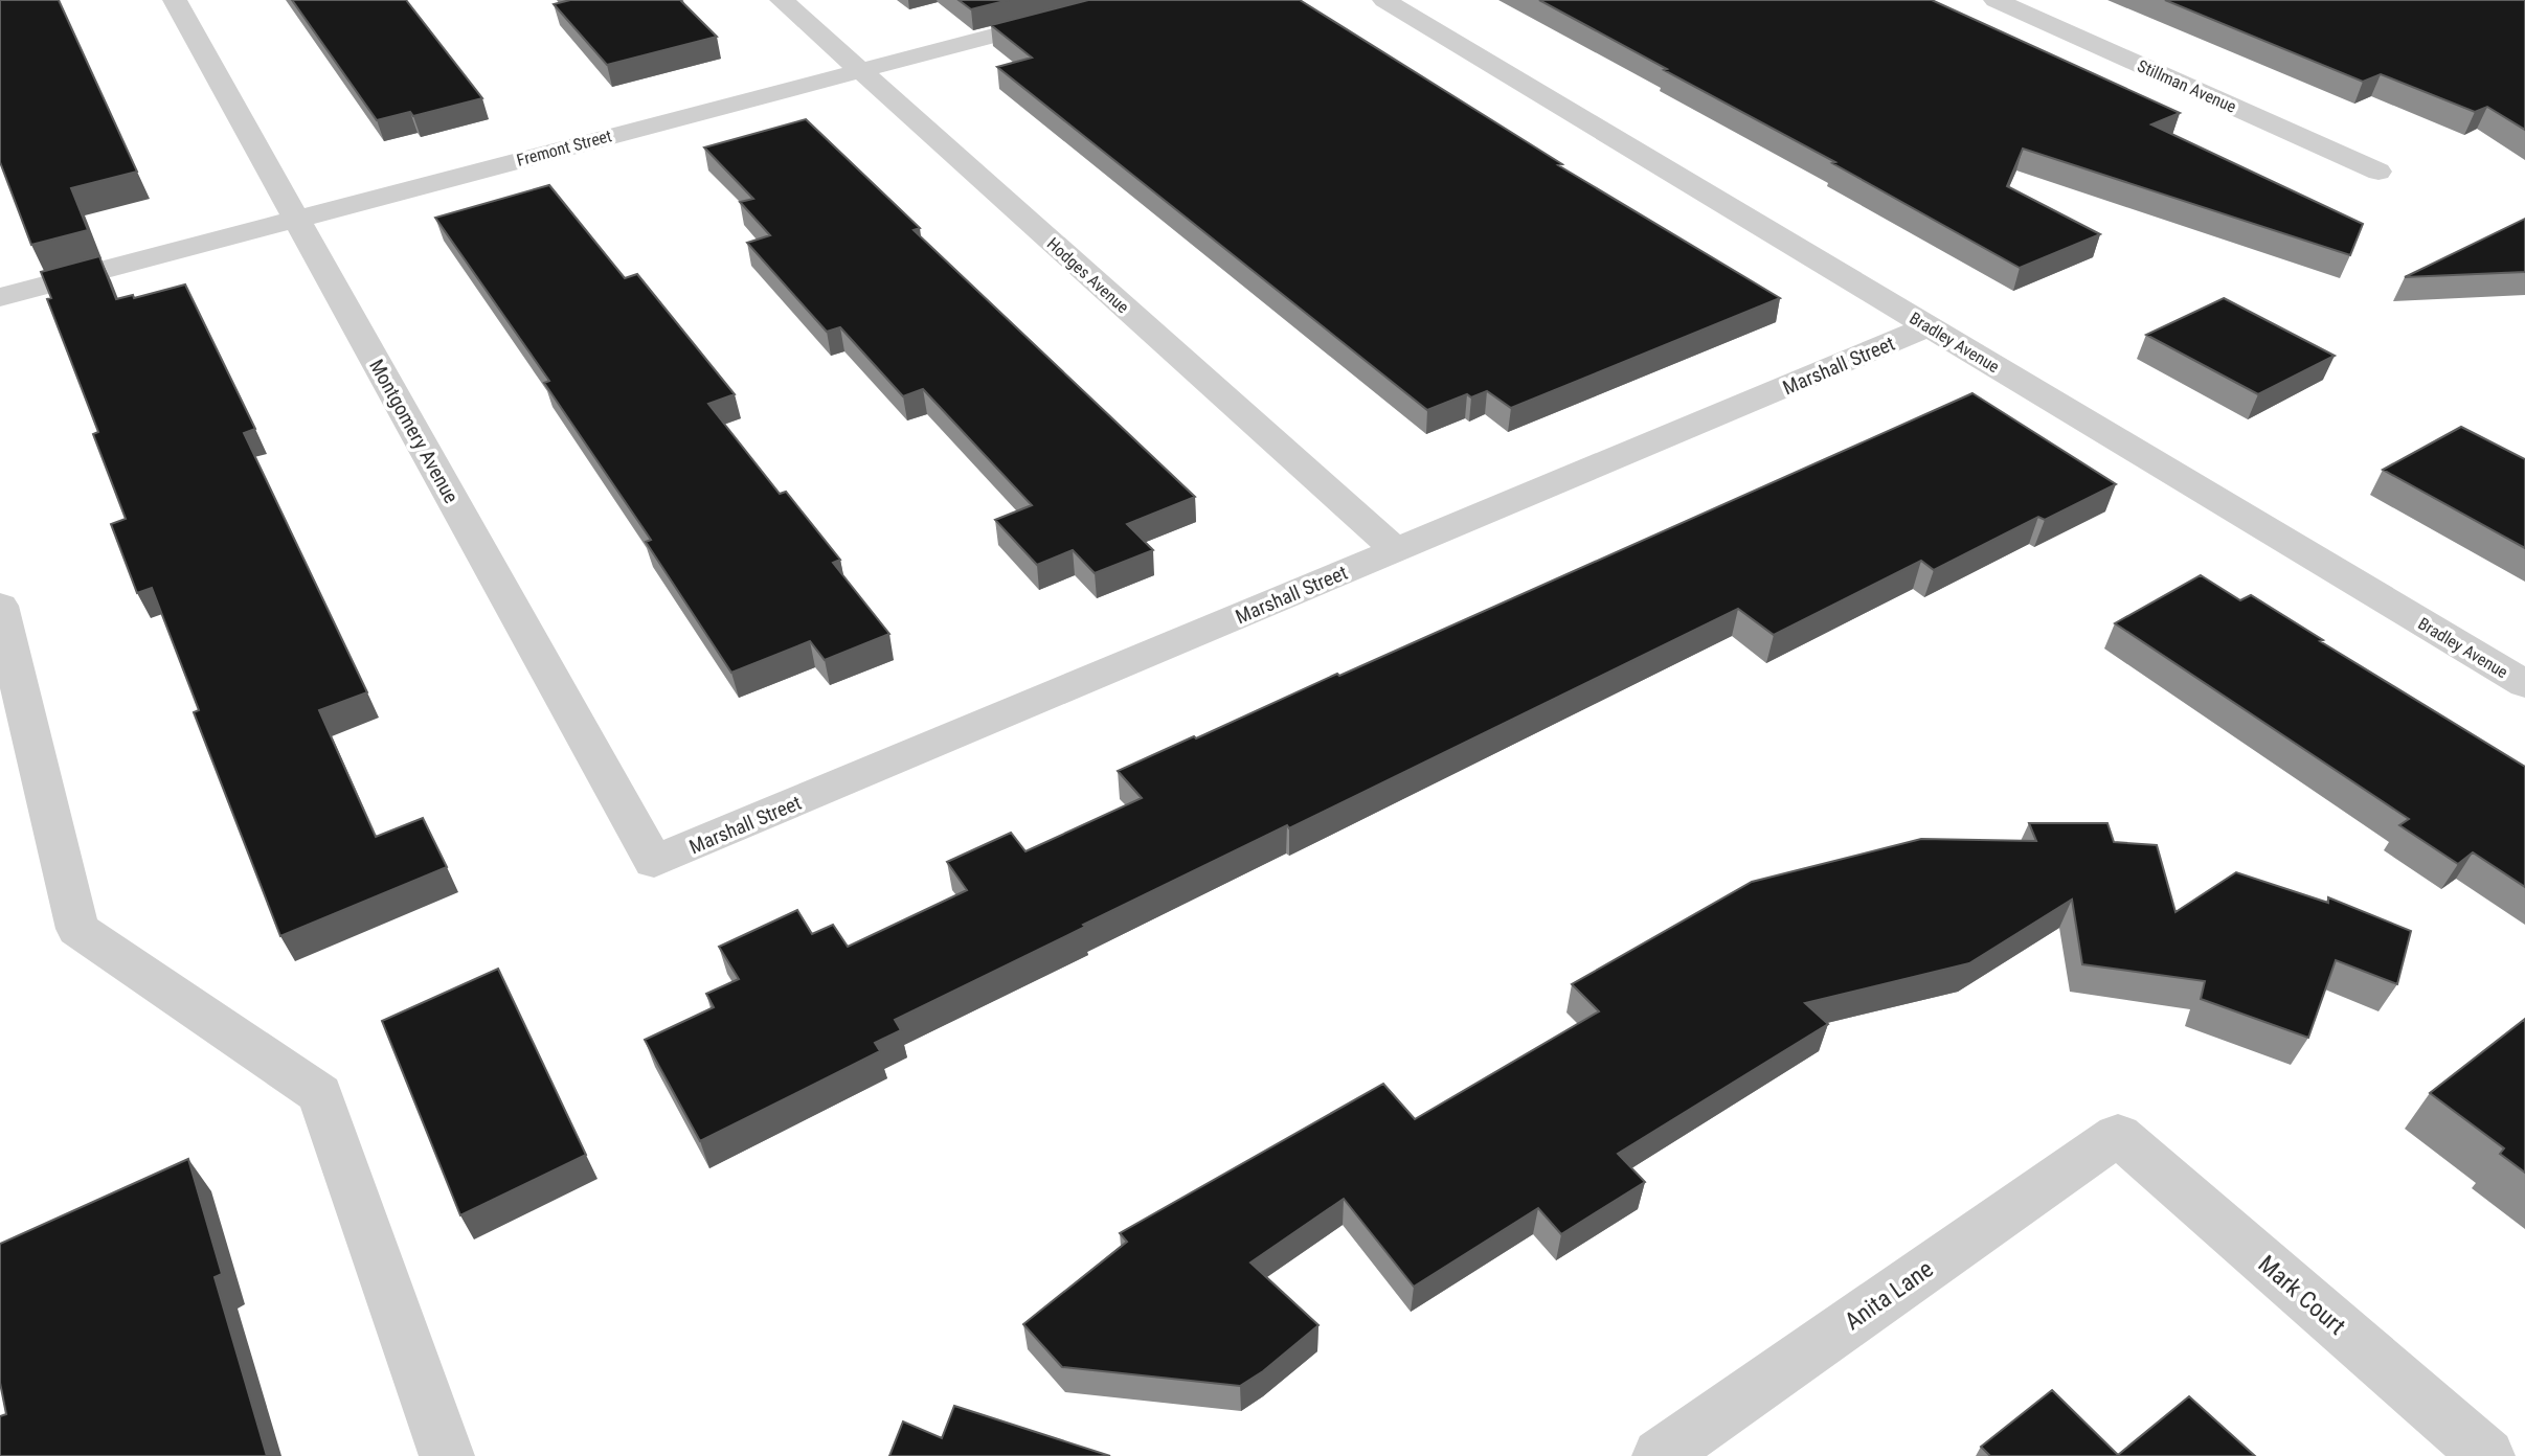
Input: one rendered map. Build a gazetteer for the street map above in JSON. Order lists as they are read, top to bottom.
{
  "streets": {
    "street": [
      "Stillman Avenue",
      "Fremont Street",
      "Hodges Avenue",
      "Bradley Avenue",
      "Marshall Street",
      "Montgomery Avenue",
      "Anita Lane",
      "Mark Court"
    ]
  },
  "crossings": [
    ["Fremont Street", "Hodges Avenue"],
    ["Fremont Street", "Montgomery Avenue"],
    ["Hodges Avenue", "Marshall Street"],
    ["Bradley Avenue", "Marshall Street"],
    ["Marshall Street", "Montgomery Avenue"],
    ["Anita Lane", "Mark Court"]
  ]
}
